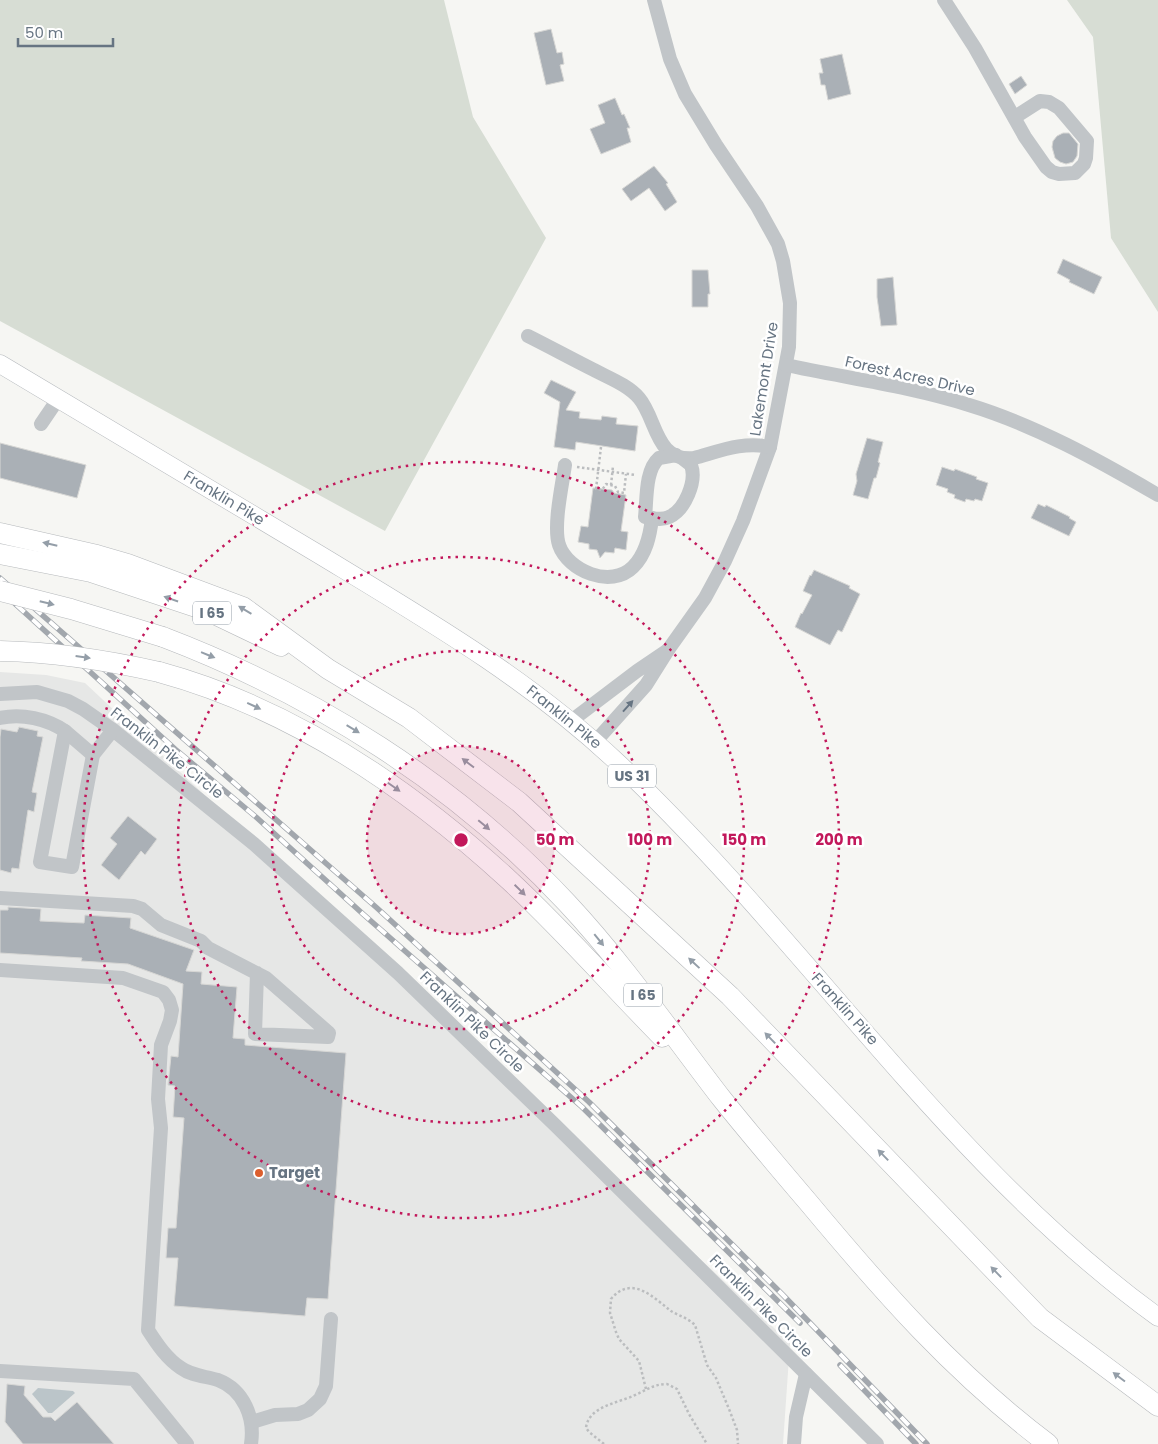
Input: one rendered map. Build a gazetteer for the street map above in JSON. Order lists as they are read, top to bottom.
{
  "streets": {
    "highway": ["I 65"],
    "main road": ["Franklin Pike", "US 31"],
    "street": ["Forest Acres Drive", "Lakemont Drive", "Franklin Pike Circle"]
  },
  "crossings": [
    ["Forest Acres Drive", "Lakemont Drive"],
    ["Lakemont Drive", "Franklin Pike"]
  ],
  "places": ["Target"],
  "scale_bar": "50 m",
  "rings": [
    "50 m",
    "100 m",
    "150 m",
    "200 m"
  ]
}
